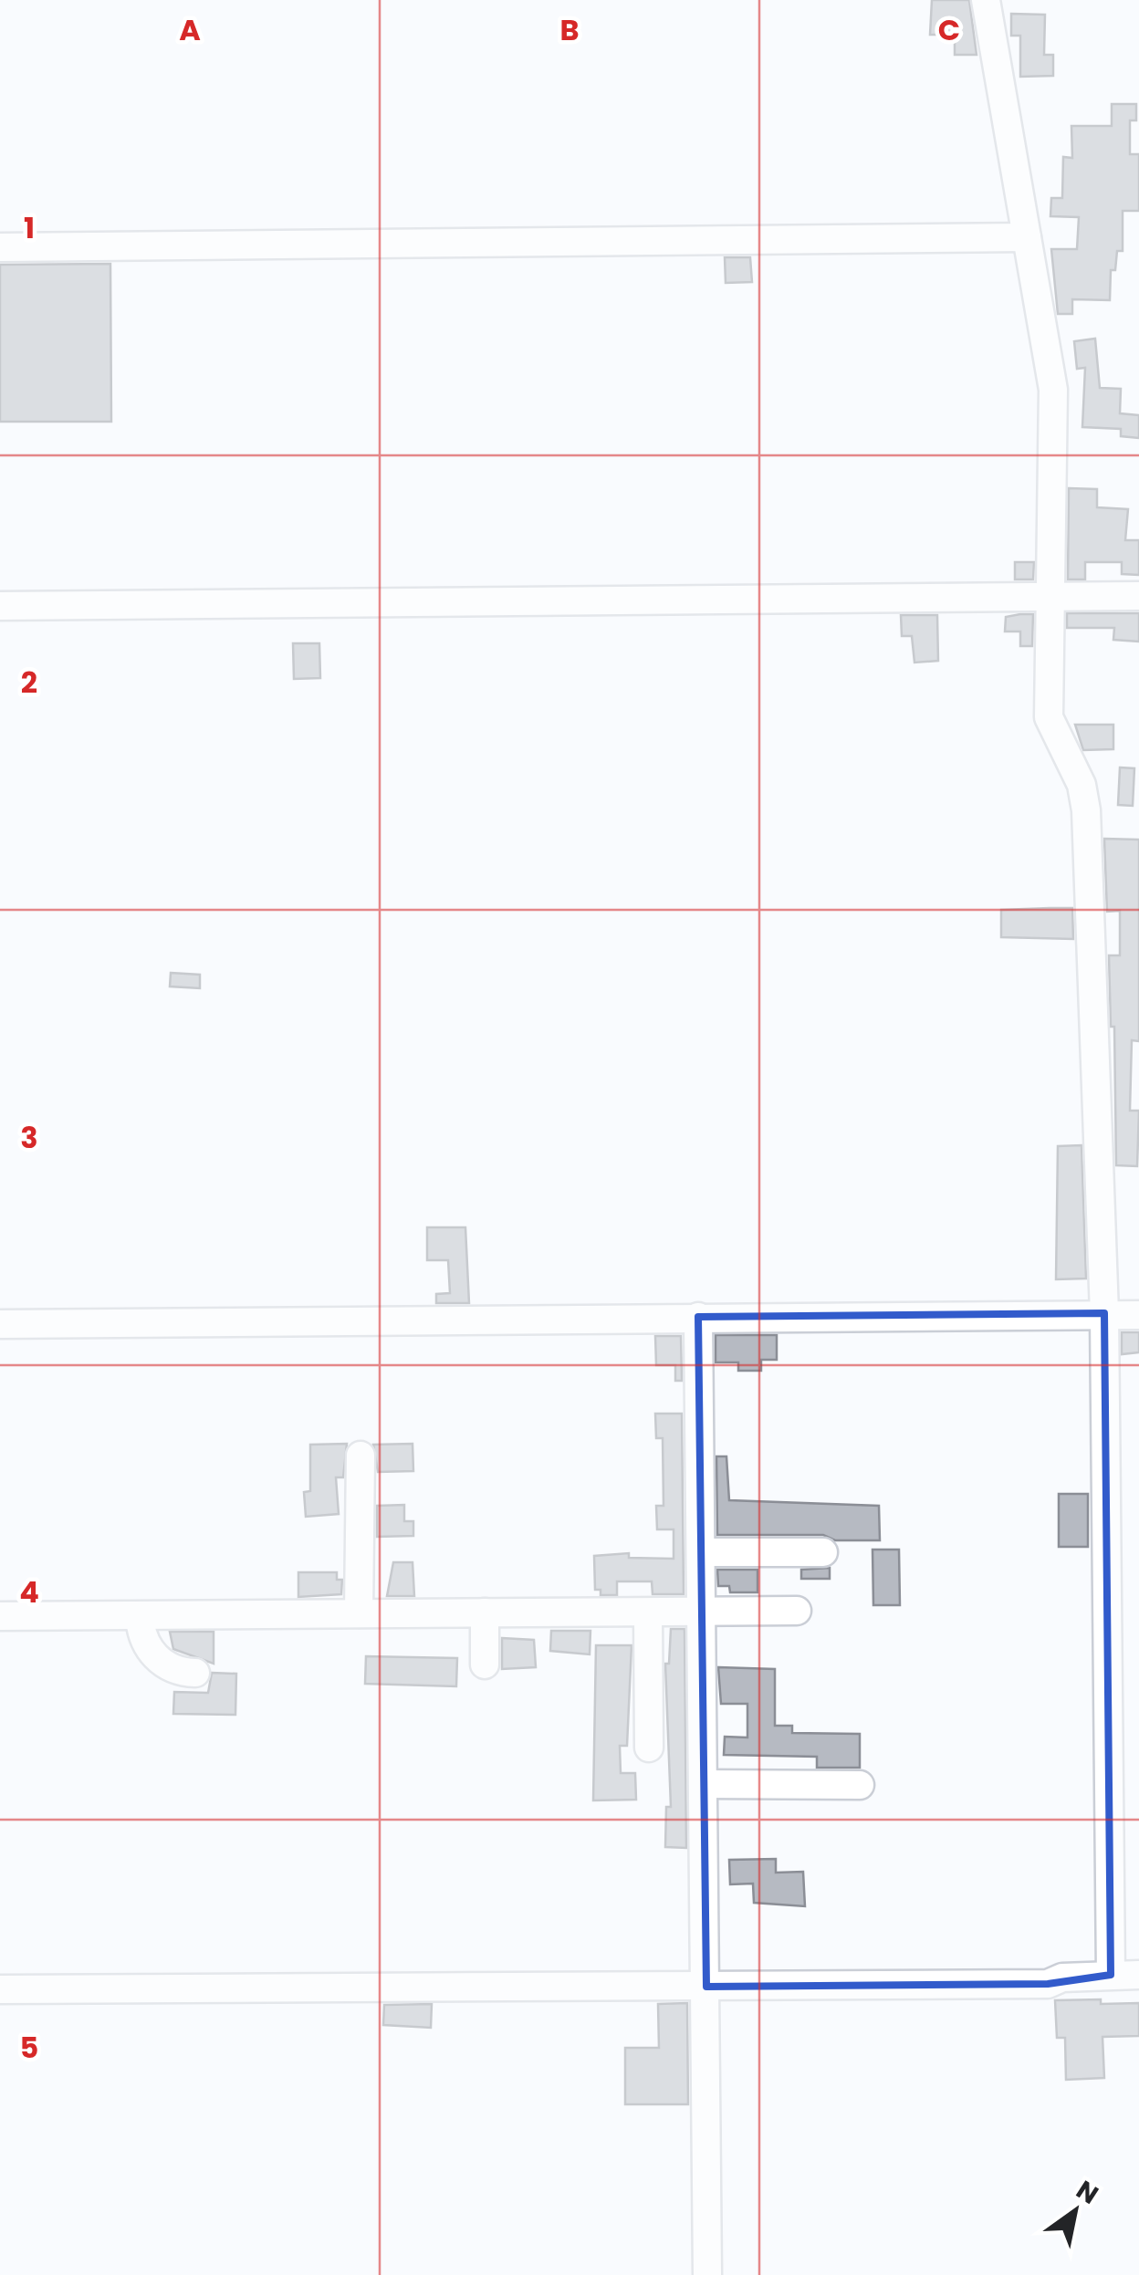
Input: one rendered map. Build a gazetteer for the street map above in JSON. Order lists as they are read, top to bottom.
{
  "north": "top right",
  "grid": {
    "columns": ["A", "B", "C"],
    "rows": [
      "1",
      "2",
      "3",
      "4",
      "5"
    ]
  }
}
